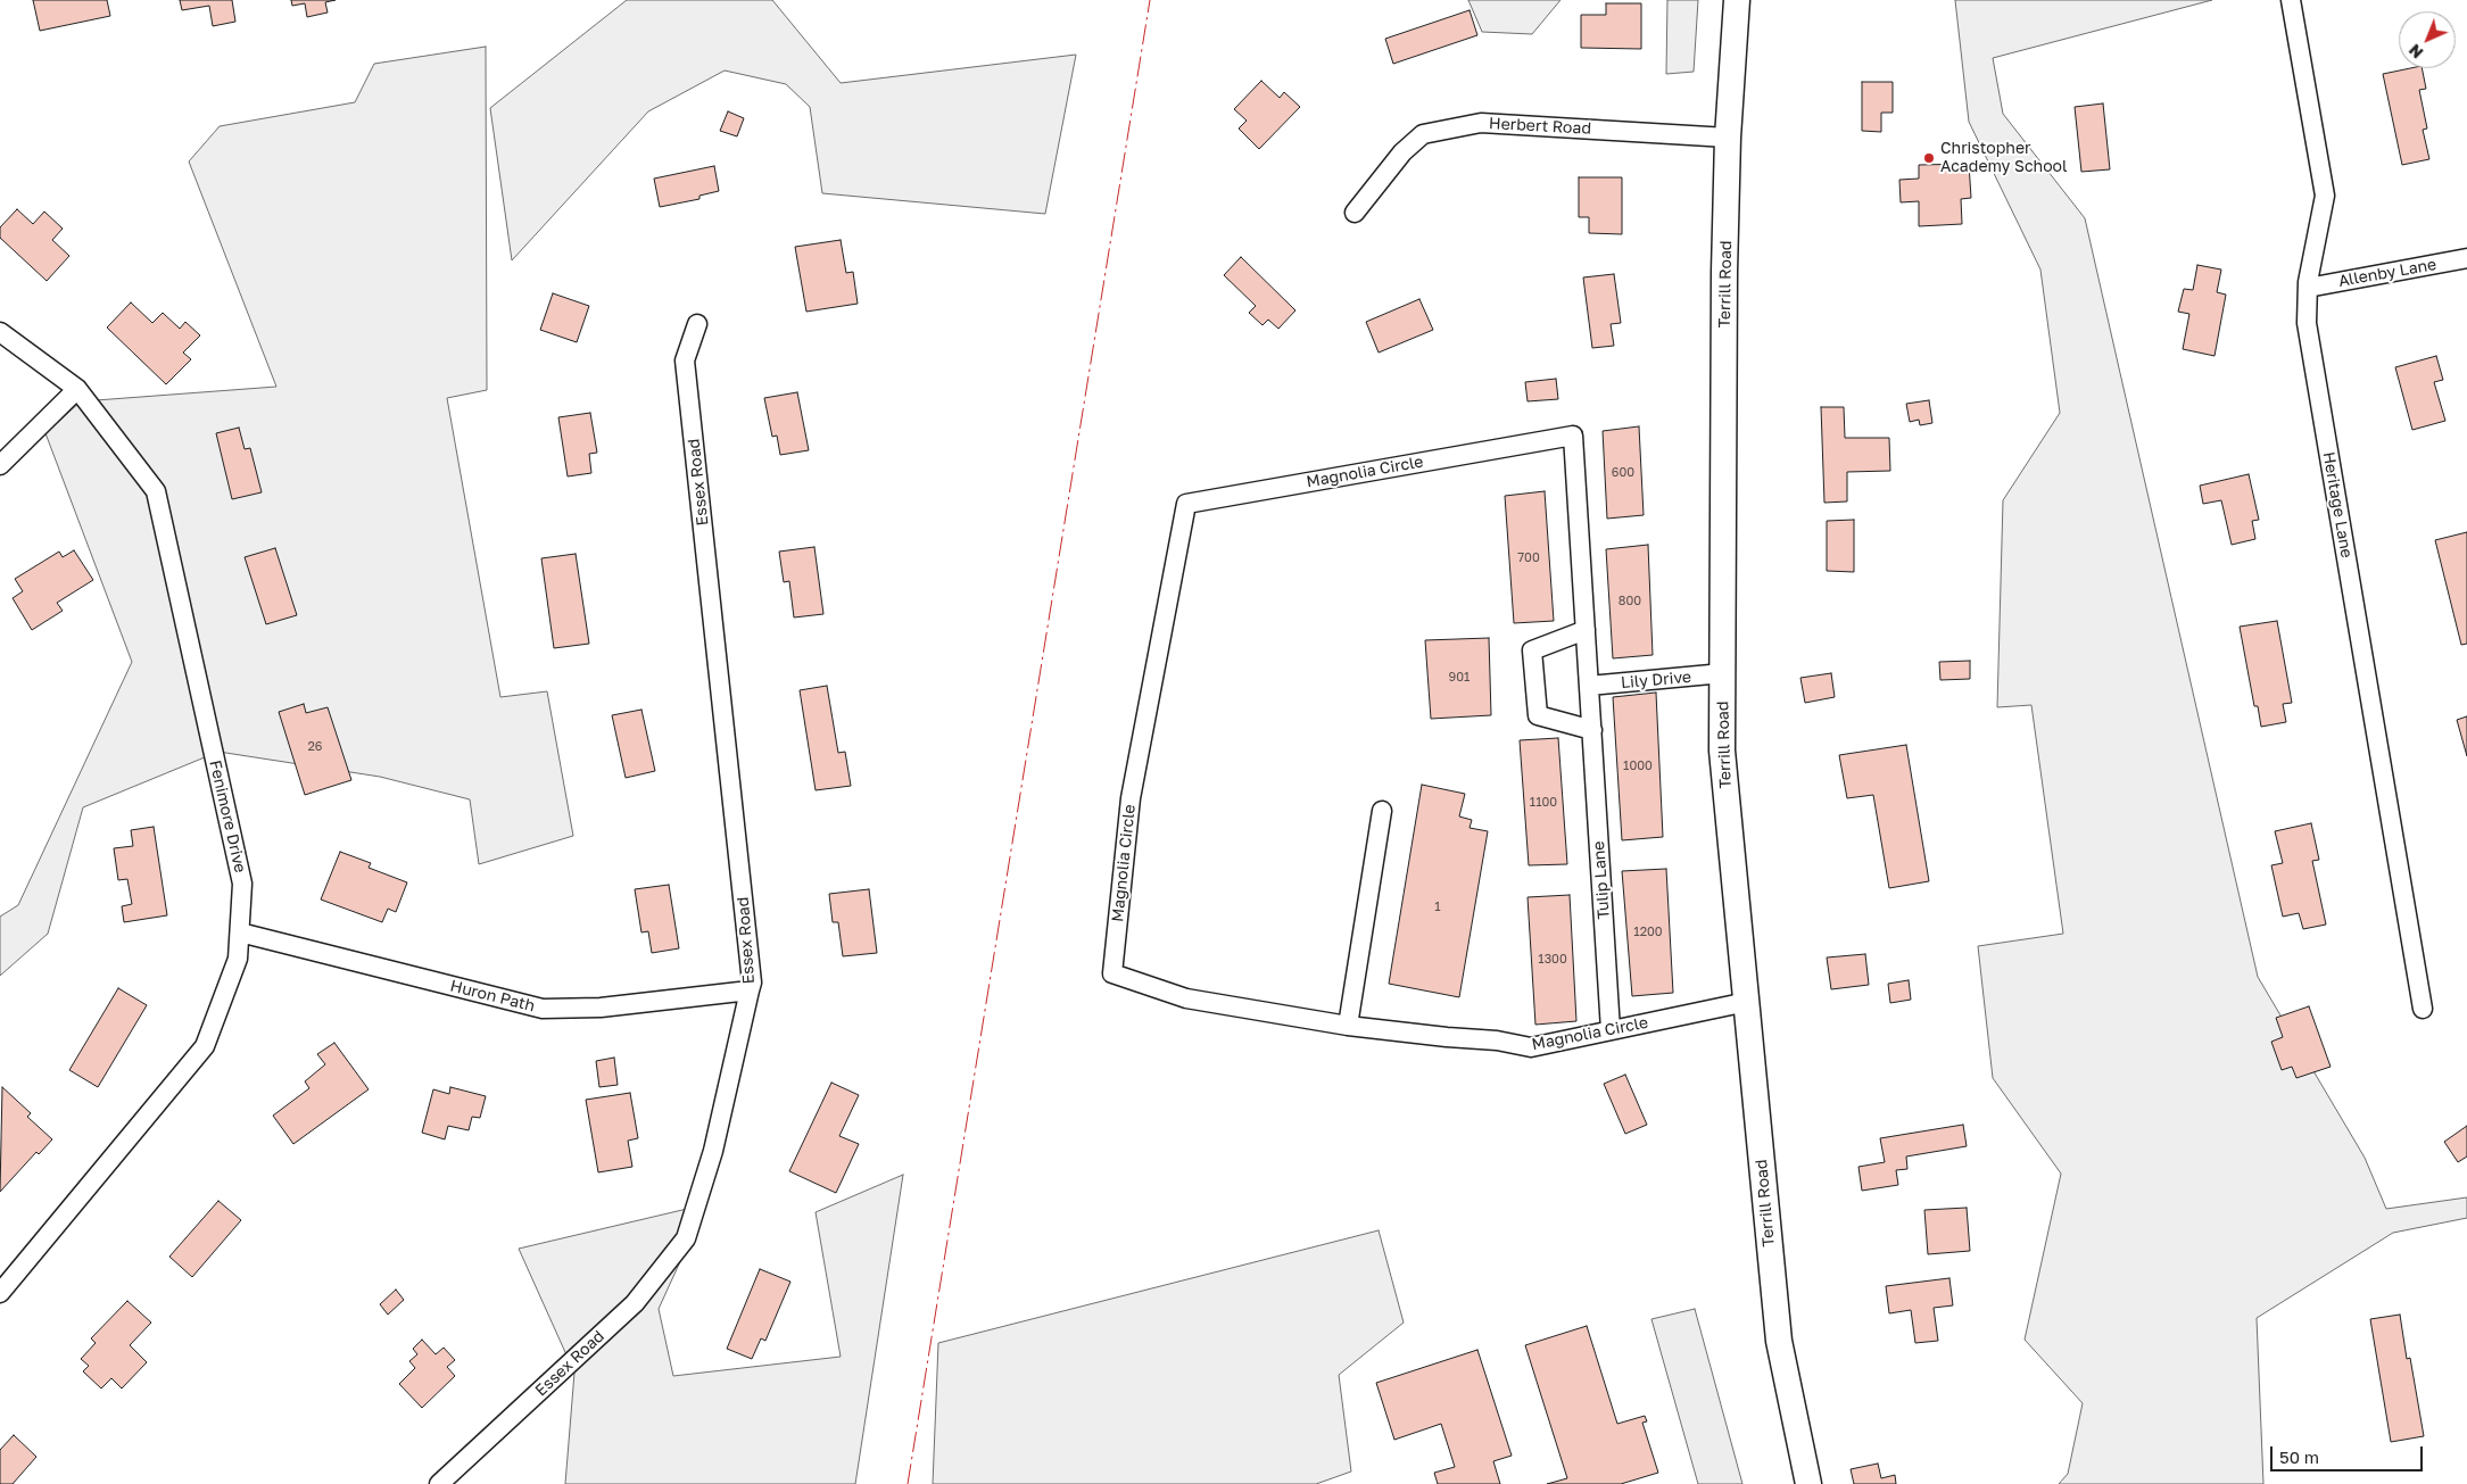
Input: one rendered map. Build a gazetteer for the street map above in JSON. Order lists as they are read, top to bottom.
{
  "streets": {
    "street": [
      "Herbert Road",
      "Allenby Lane",
      "Terrill Road",
      "Magnolia Circle",
      "Essex Road",
      "Heritage Lane",
      "Lily Drive",
      "Fenimore Drive",
      "Tulip Lane",
      "Huron Path"
    ]
  },
  "crossings": [
    ["Herbert Road", "Terrill Road"],
    ["Allenby Lane", "Heritage Lane"],
    ["Terrill Road", "Magnolia Circle"],
    ["Terrill Road", "Lily Drive"],
    ["Magnolia Circle", "Tulip Lane"],
    ["Essex Road", "Huron Path"],
    ["Lily Drive", "Tulip Lane"],
    ["Fenimore Drive", "Huron Path"]
  ],
  "places": ["Christopher Academy School"],
  "house_numbers": [
    "600",
    "700",
    "800",
    "901",
    "26",
    "1000",
    "1100",
    "1",
    "1200",
    "1300"
  ],
  "scale_bar": "50 m",
  "north": "bottom left"
}
